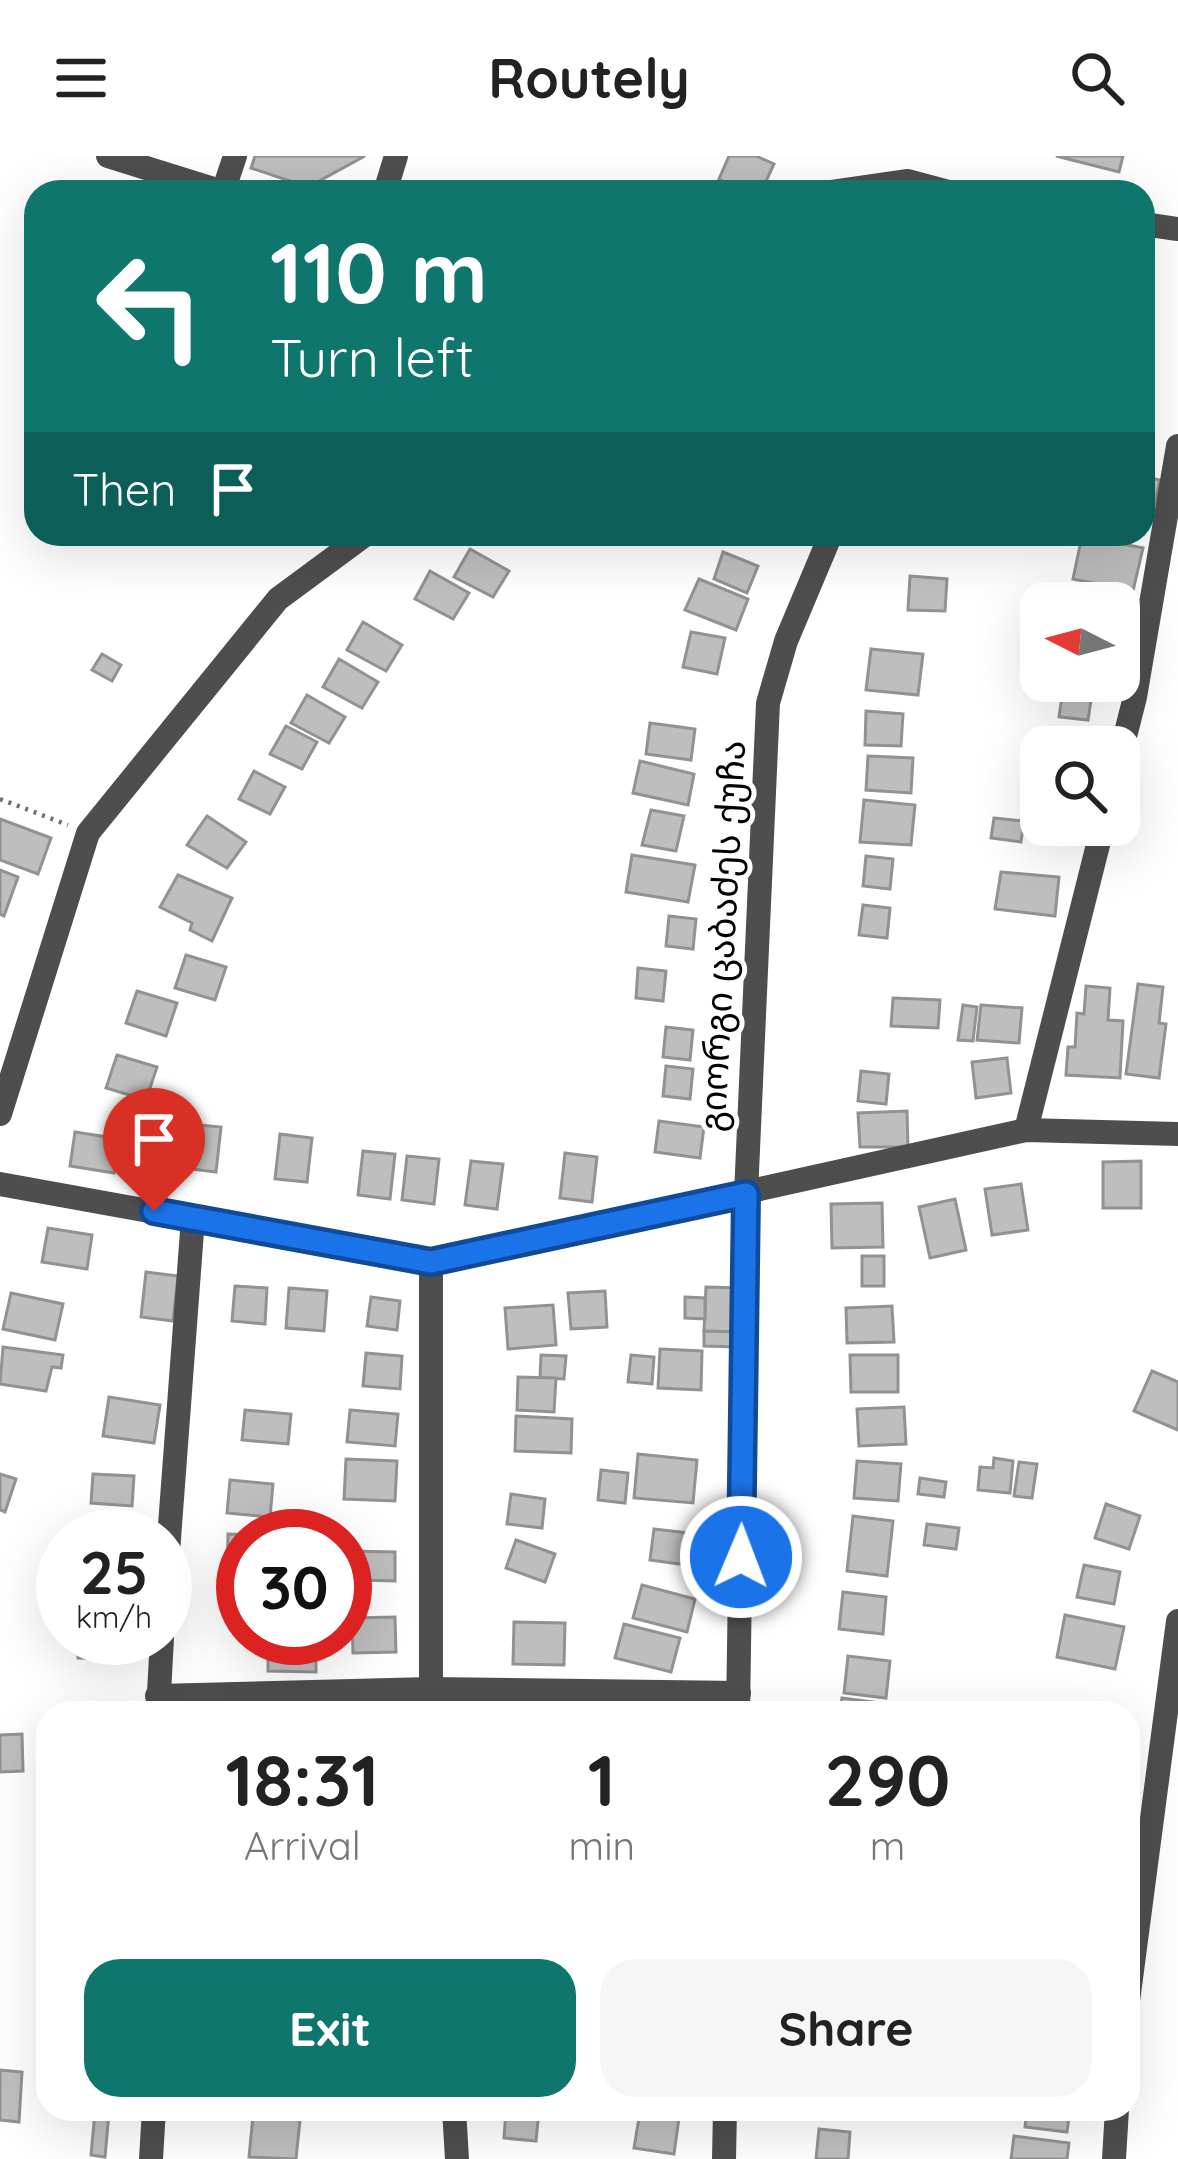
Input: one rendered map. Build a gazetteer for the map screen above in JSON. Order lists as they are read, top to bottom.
{
  "streets": {
    "street": ["გიორგი ცაბაძეს ქუჩა"]
  },
  "north": "left",
  "page": {
    "header": "Routely",
    "turn": ["110 m", "Turn left"],
    "then": "Then",
    "speed": "25 km/h",
    "limit": "30",
    "eta": [
      "18:31",
      "Arrival",
      "1",
      "min",
      "290",
      "m"
    ],
    "buttons": ["Exit", "Share"]
  }
}
